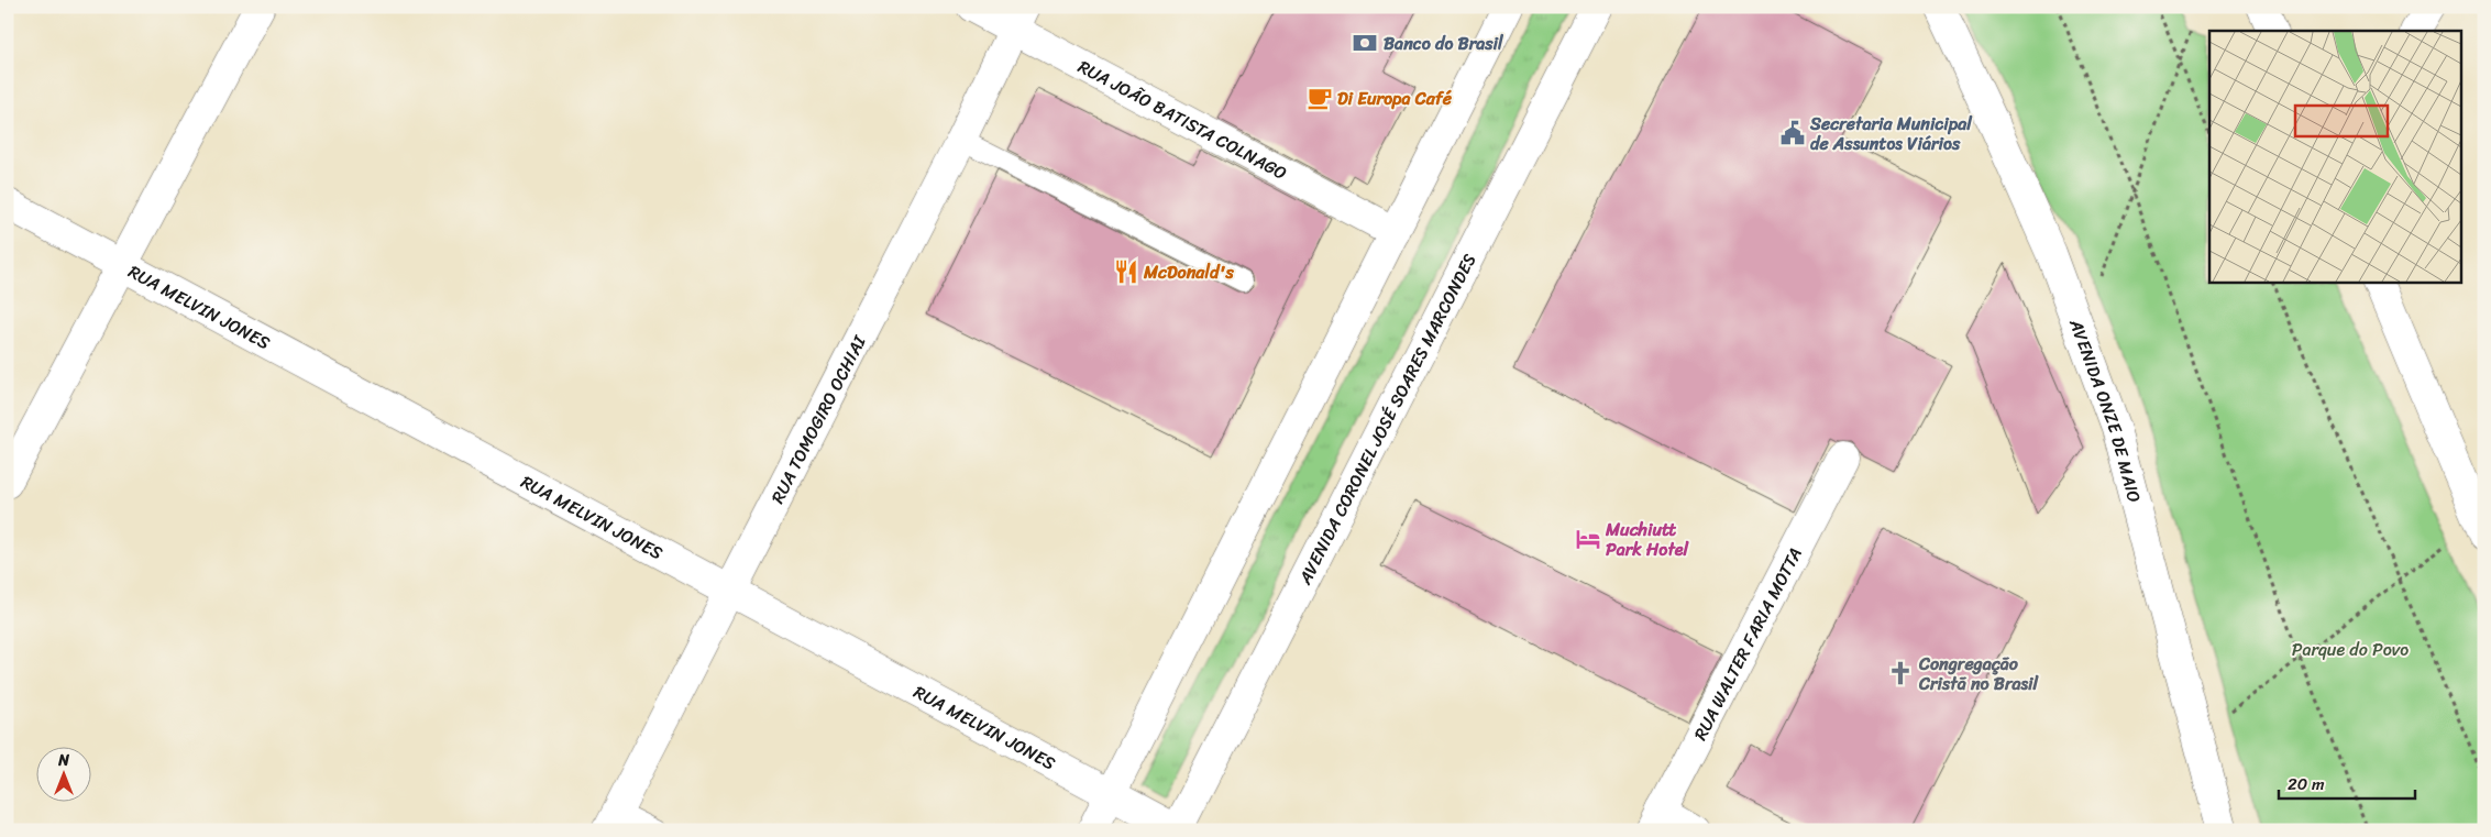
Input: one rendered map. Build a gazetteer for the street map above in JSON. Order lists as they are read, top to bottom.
{
  "streets": {
    "street": [
      "RUA JOÃO BATISTA COLNAGO",
      "RUA MELVIN JONES",
      "AVENIDA ONZE DE MAIO",
      "RUA TOMOGIRO OCHIAI",
      "AVENIDA CORONEL JOSÉ SOARES MARCONDES",
      "RUA WALTER FARIA MOTTA"
    ]
  },
  "crossings": [
    ["RUA JOÃO BATISTA COLNAGO", "RUA TOMOGIRO OCHIAI"],
    ["RUA MELVIN JONES", "RUA TOMOGIRO OCHIAI"],
    ["RUA MELVIN JONES", "AVENIDA CORONEL JOSÉ SOARES MARCONDES"]
  ],
  "parks": ["Parque do Povo"],
  "places": {
    "bank": ["Banco do Brasil"],
    "cafe": ["Di Europa Café"],
    "public building": ["Secretaria Municipal de Assuntos Viários"],
    "restaurant": ["McDonald's"],
    "hotel": ["Muchiutt Park Hotel"],
    "church": ["Congregação Cristã no Brasil"]
  },
  "scale_bar": "20 m",
  "north": "top"
}
